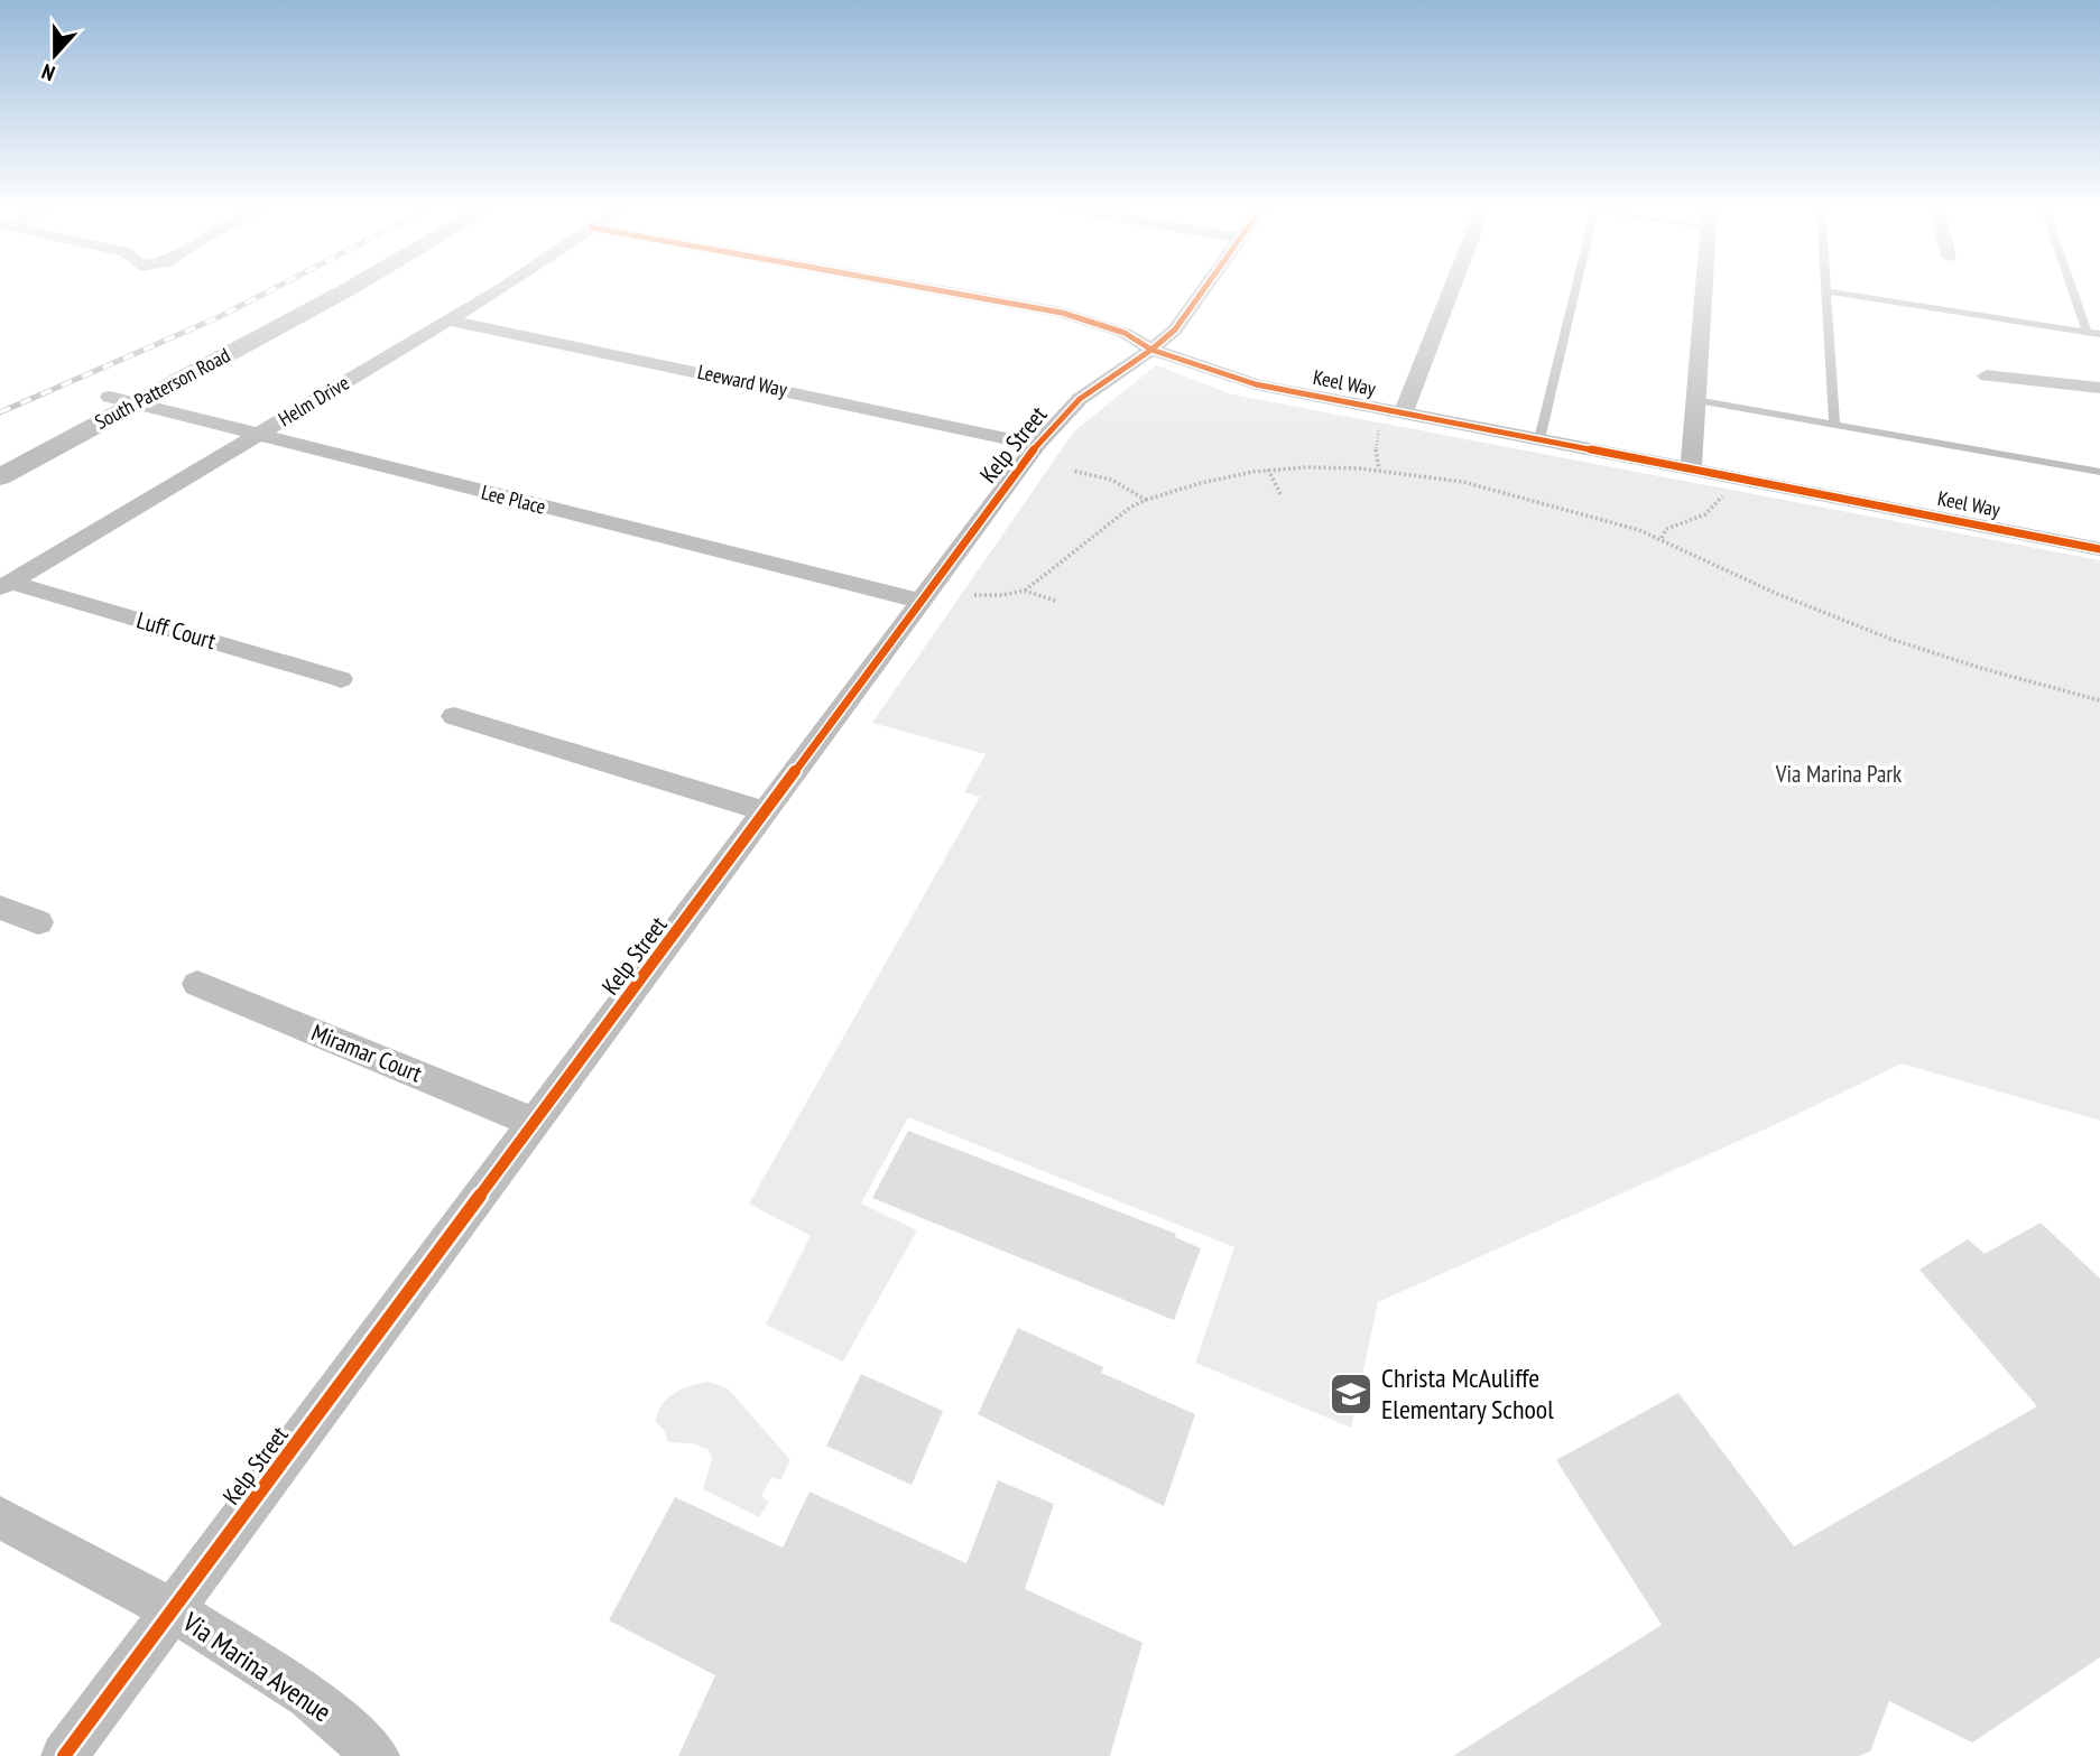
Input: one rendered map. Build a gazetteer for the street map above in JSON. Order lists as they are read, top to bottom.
{
  "streets": {
    "street": [
      "Leeward Way",
      "Keel Way",
      "South Patterson Road",
      "Helm Drive",
      "Kelp Street",
      "Lee Place",
      "Luff Court",
      "Miramar Court",
      "Via Marina Avenue"
    ]
  },
  "crossings": [
    ["Leeward Way", "Helm Drive"],
    ["Leeward Way", "Kelp Street"],
    ["Keel Way", "Kelp Street"],
    ["South Patterson Road", "Lee Place"],
    ["Helm Drive", "Lee Place"],
    ["Helm Drive", "Luff Court"],
    ["Kelp Street", "Lee Place"],
    ["Kelp Street", "Miramar Court"],
    ["Kelp Street", "Via Marina Avenue"]
  ],
  "parks": ["Via Marina Park"],
  "places": {
    "school or university": ["Christa McAuliffe Elementary School"]
  },
  "north": "bottom"
}
